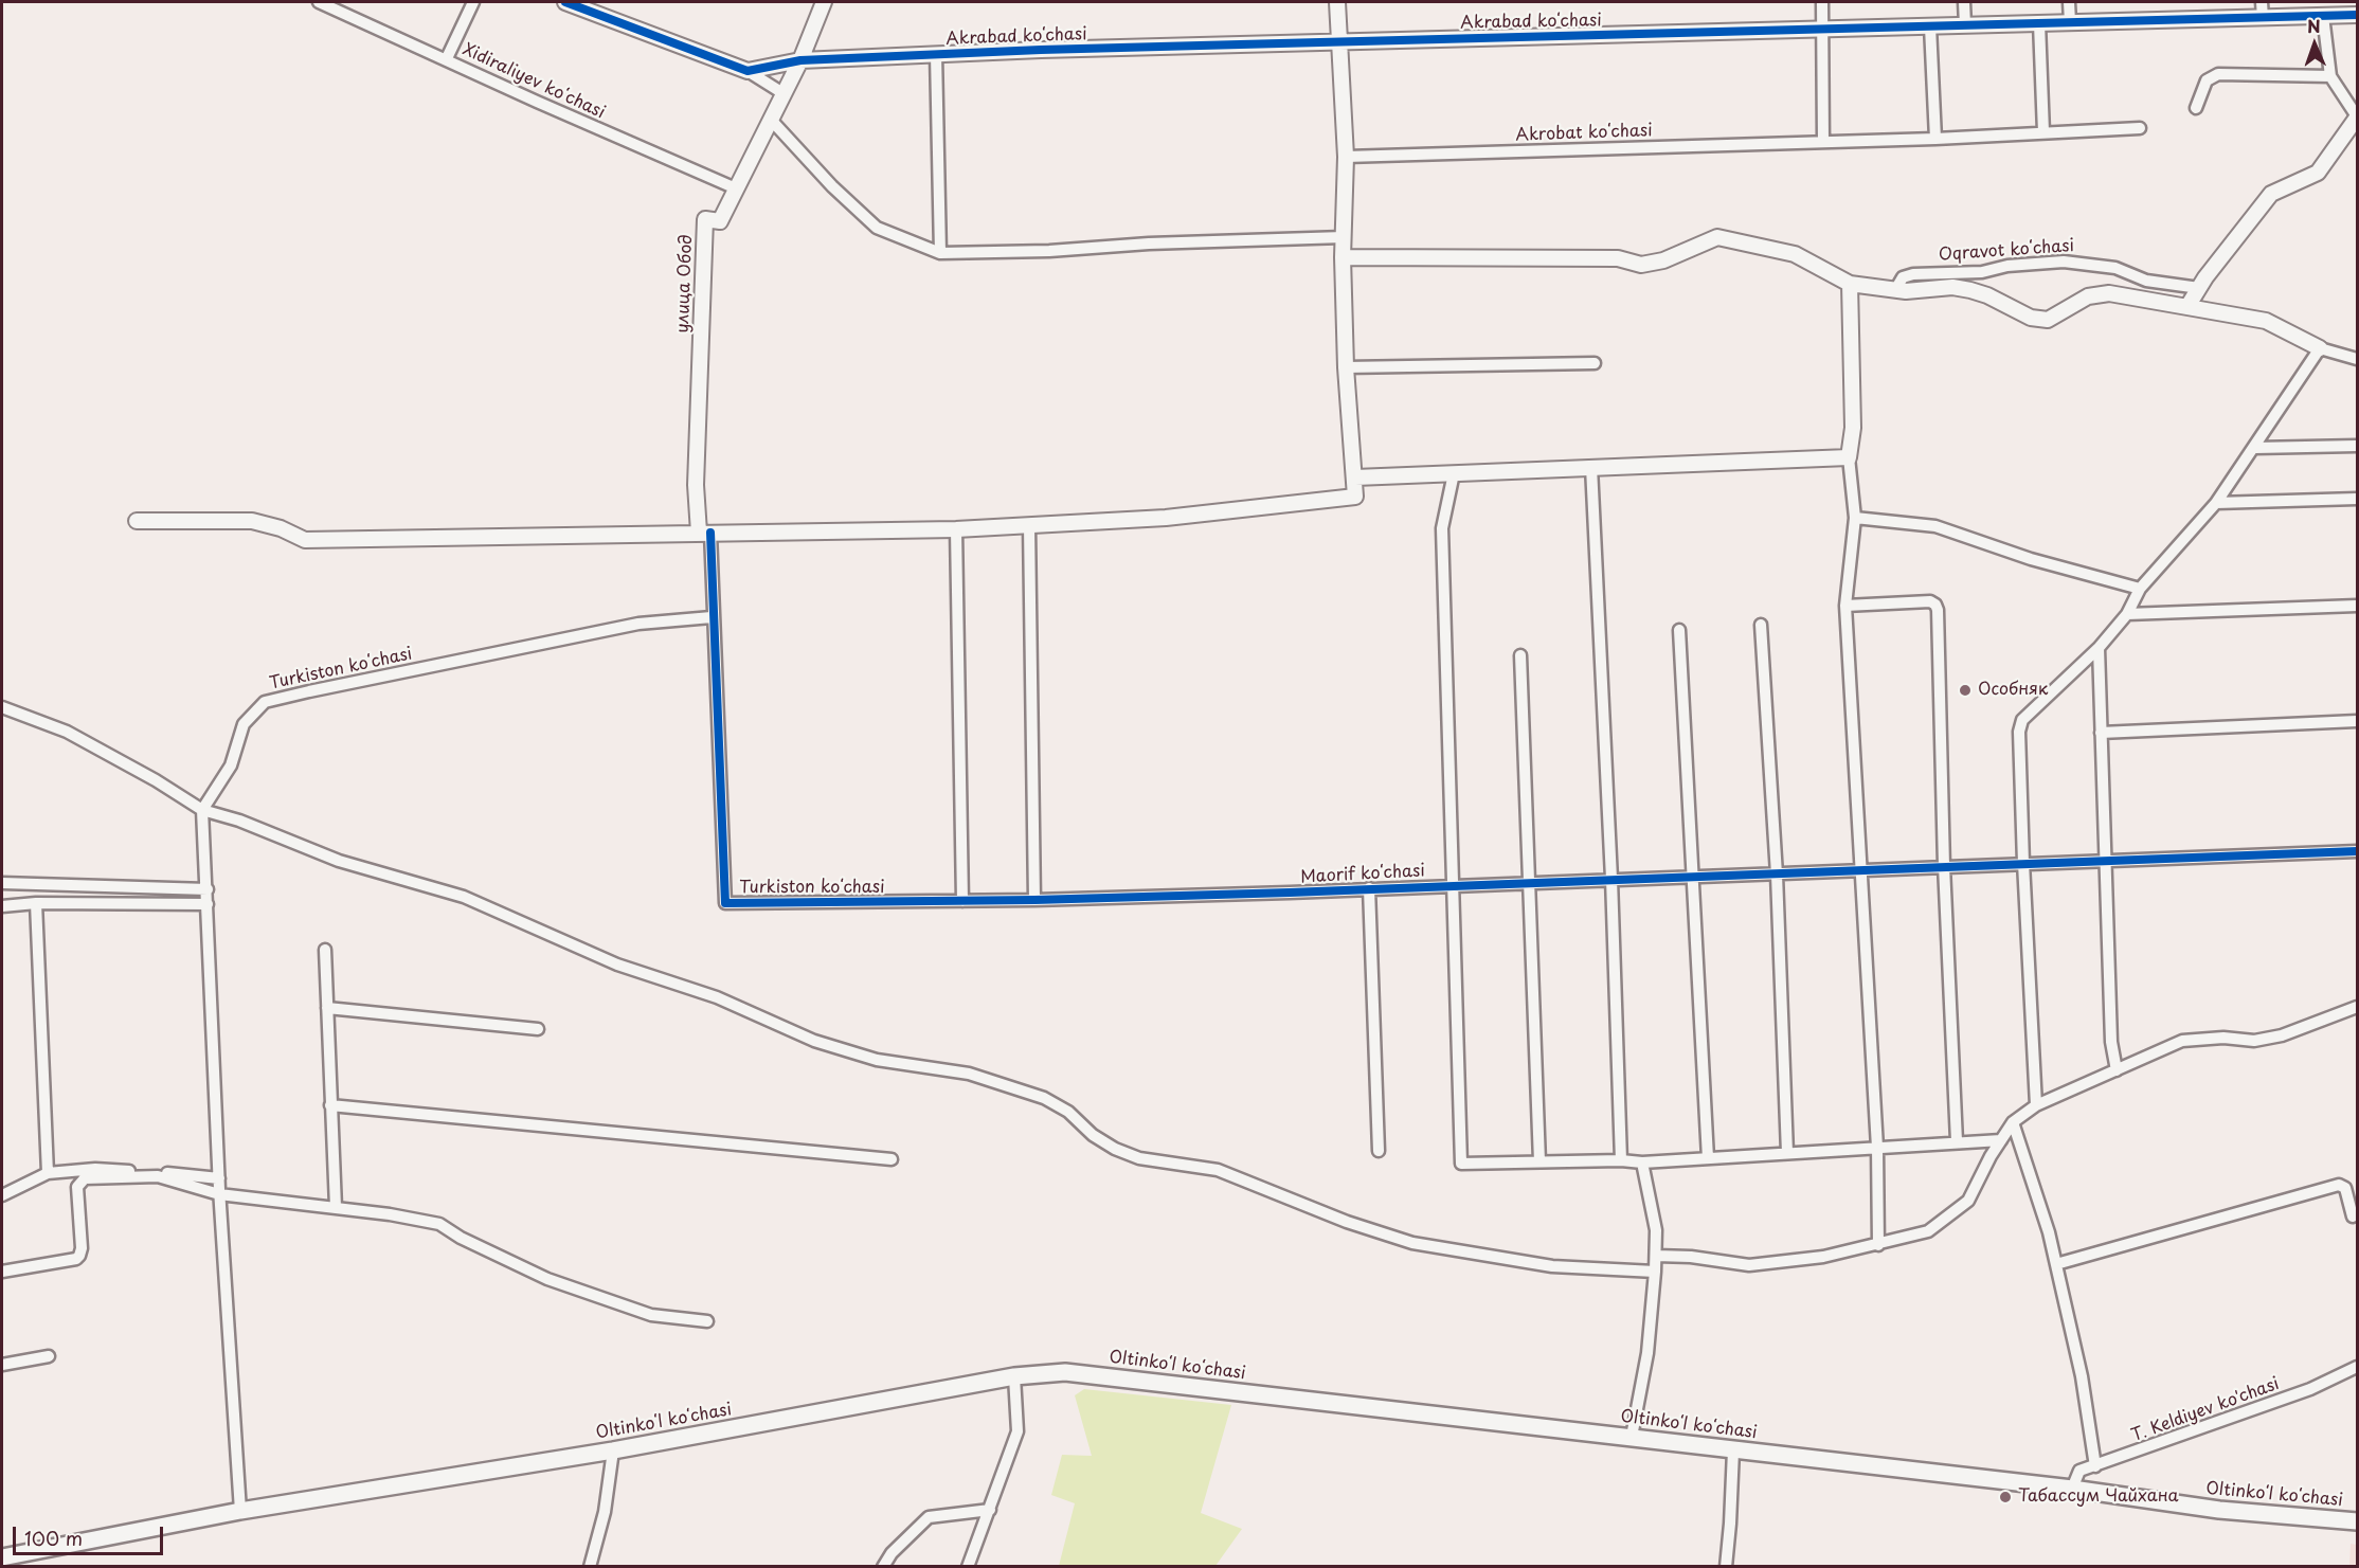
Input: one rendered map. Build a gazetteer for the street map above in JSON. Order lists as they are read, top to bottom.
{
  "streets": {
    "main road": ["Oltinkoʻl koʻchasi"],
    "street": [
      "Akrabad koʻchasi",
      "Xidiraliyev koʻchasi",
      "Akrobat koʻchasi",
      "Oqravot koʻchasi",
      "улица Обод",
      "Turkiston koʻchasi",
      "Maorif koʻchasi",
      "T. Keldiyev ko'chasi"
    ]
  },
  "crossings": [
    ["Akrabad koʻchasi", "улица Обод"],
    ["Xidiraliyev koʻchasi", "улица Обод"],
    ["Turkiston koʻchasi", "Maorif koʻchasi"],
    ["Oltinkoʻl koʻchasi", "T. Keldiyev ko'chasi"]
  ],
  "places": ["Особняк", "Табассум Чайхана"],
  "scale_bar": "100 m",
  "north": "top"
}
